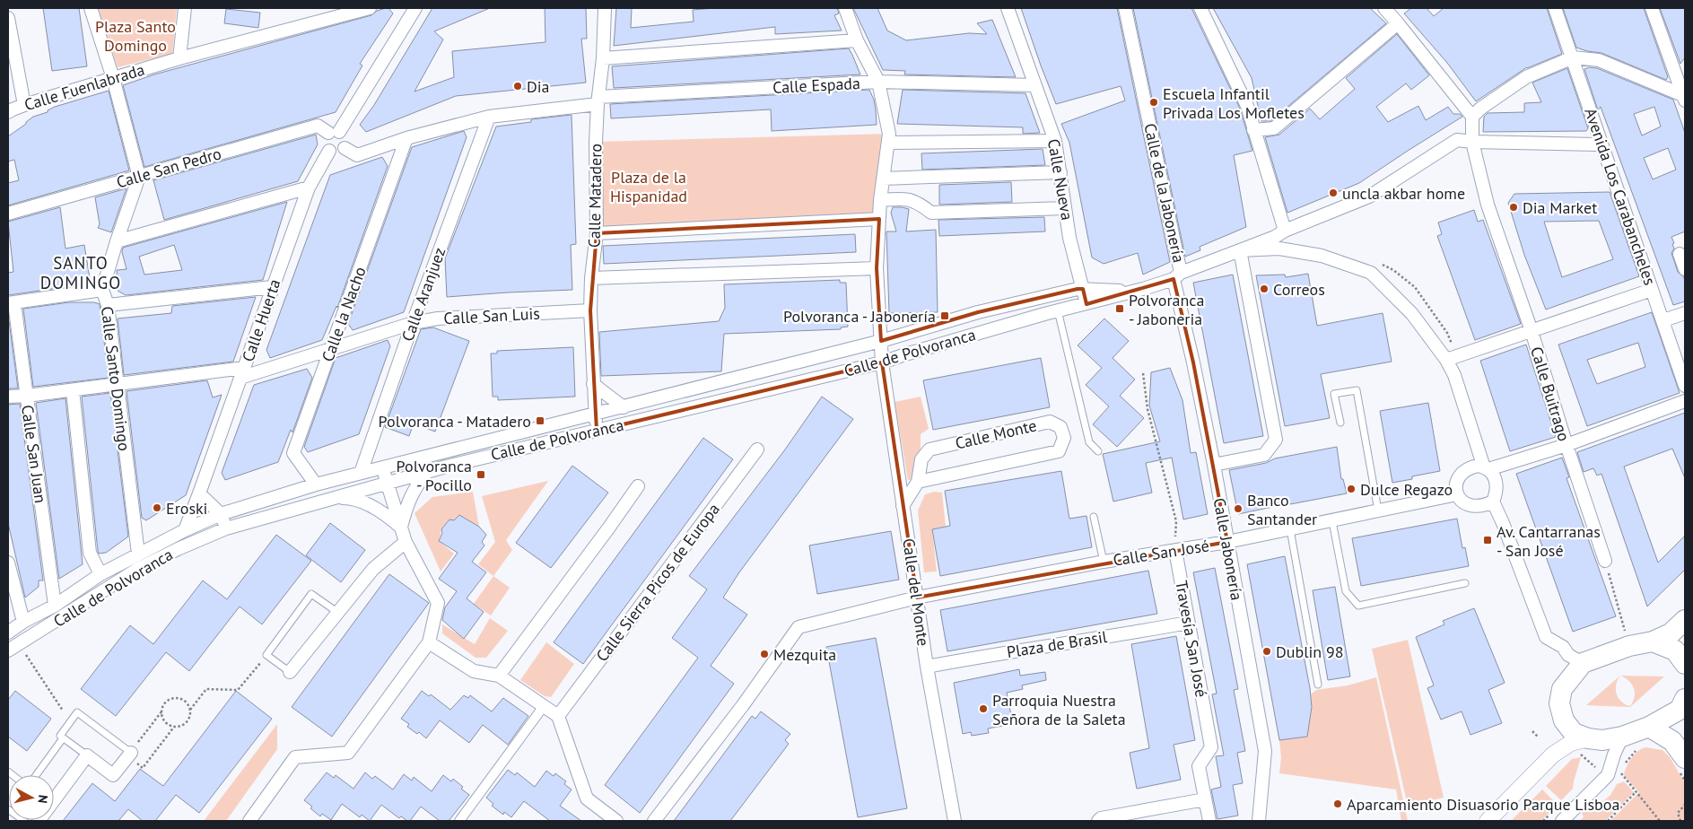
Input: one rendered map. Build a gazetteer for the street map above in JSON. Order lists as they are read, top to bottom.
{
  "streets": {
    "street": [
      "Calle Espada",
      "Calle Fuenlabrada",
      "Calle San Pedro",
      "Calle Nueva",
      "Calle de la Jabonería",
      "Calle Matadero",
      "Avenida Los Carabancheles",
      "Calle Aranjuez",
      "Calle la Nacho",
      "Calle San Luis",
      "Calle Huerta",
      "Calle de Polvoranca",
      "Calle Santo Domingo",
      "Calle Buitrago",
      "Calle Monte",
      "Calle San Juan",
      "Calle Jabonería",
      "Calle San José",
      "Calle Sierra Picos de Europa",
      "Calle del Monte",
      "Travesía San José",
      "Plaza de Brasil"
    ]
  },
  "crossings": [
    ["Calle Espada", "Calle San Pedro"],
    ["Calle Espada", "Calle Nueva"],
    ["Calle Espada", "Calle Matadero"],
    ["Calle Espada", "Calle Aranjuez"],
    ["Calle Espada", "Calle la Nacho"],
    ["Calle Espada", "Calle Huerta"],
    ["Calle Espada", "Calle del Monte"],
    ["Calle San Pedro", "Calle Huerta"],
    ["Calle San Pedro", "Calle Santo Domingo"],
    ["Calle Nueva", "Calle de Polvoranca"],
    ["Calle de la Jabonería", "Calle de Polvoranca"],
    ["Calle de la Jabonería", "Calle Jabonería"],
    ["Calle Matadero", "Calle San Luis"],
    ["Calle Matadero", "Calle de Polvoranca"],
    ["Calle Aranjuez", "Calle San Luis"],
    ["Calle Aranjuez", "Calle de Polvoranca"],
    ["Calle la Nacho", "Calle San Luis"],
    ["Calle la Nacho", "Calle de Polvoranca"],
    ["Calle San Luis", "Calle Huerta"],
    ["Calle San Luis", "Calle Santo Domingo"],
    ["Calle San Luis", "Calle San Juan"],
    ["Calle Huerta", "Calle de Polvoranca"],
    ["Calle de Polvoranca", "Calle Santo Domingo"],
    ["Calle de Polvoranca", "Calle San Juan"],
    ["Calle de Polvoranca", "Calle Jabonería"],
    ["Calle de Polvoranca", "Calle San José"],
    ["Calle de Polvoranca", "Calle del Monte"],
    ["Calle Monte", "Calle del Monte"],
    ["Calle Jabonería", "Calle San José"],
    ["Calle San José", "Calle del Monte"],
    ["Calle San José", "Travesía San José"],
    ["Calle del Monte", "Plaza de Brasil"],
    ["Travesía San José", "Plaza de Brasil"]
  ],
  "districts": ["SANTO DOMINGO"],
  "parks": ["Plaza Santo Domingo", "Plaza de la Hispanidad"],
  "places": {
    "other": [
      "Dia",
      "Escuela Infantil Privada Los Mofletes",
      "uncla akbar home",
      "Dia Market",
      "Correos",
      "Dulce Regazo",
      "Eroski",
      "Banco Santander",
      "Dublin 98",
      "Mezquita",
      "Parroquia Nuestra Señora de la Saleta",
      "Aparcamiento Disuasorio Parque Lisboa"
    ],
    "transit": [
      "Polvoranca - Jaboneria",
      "Polvoranca - Jabonería",
      "Polvoranca - Matadero",
      "Polvoranca - Pocillo",
      "Av. Cantarranas - San José"
    ]
  },
  "north": "right"
}
